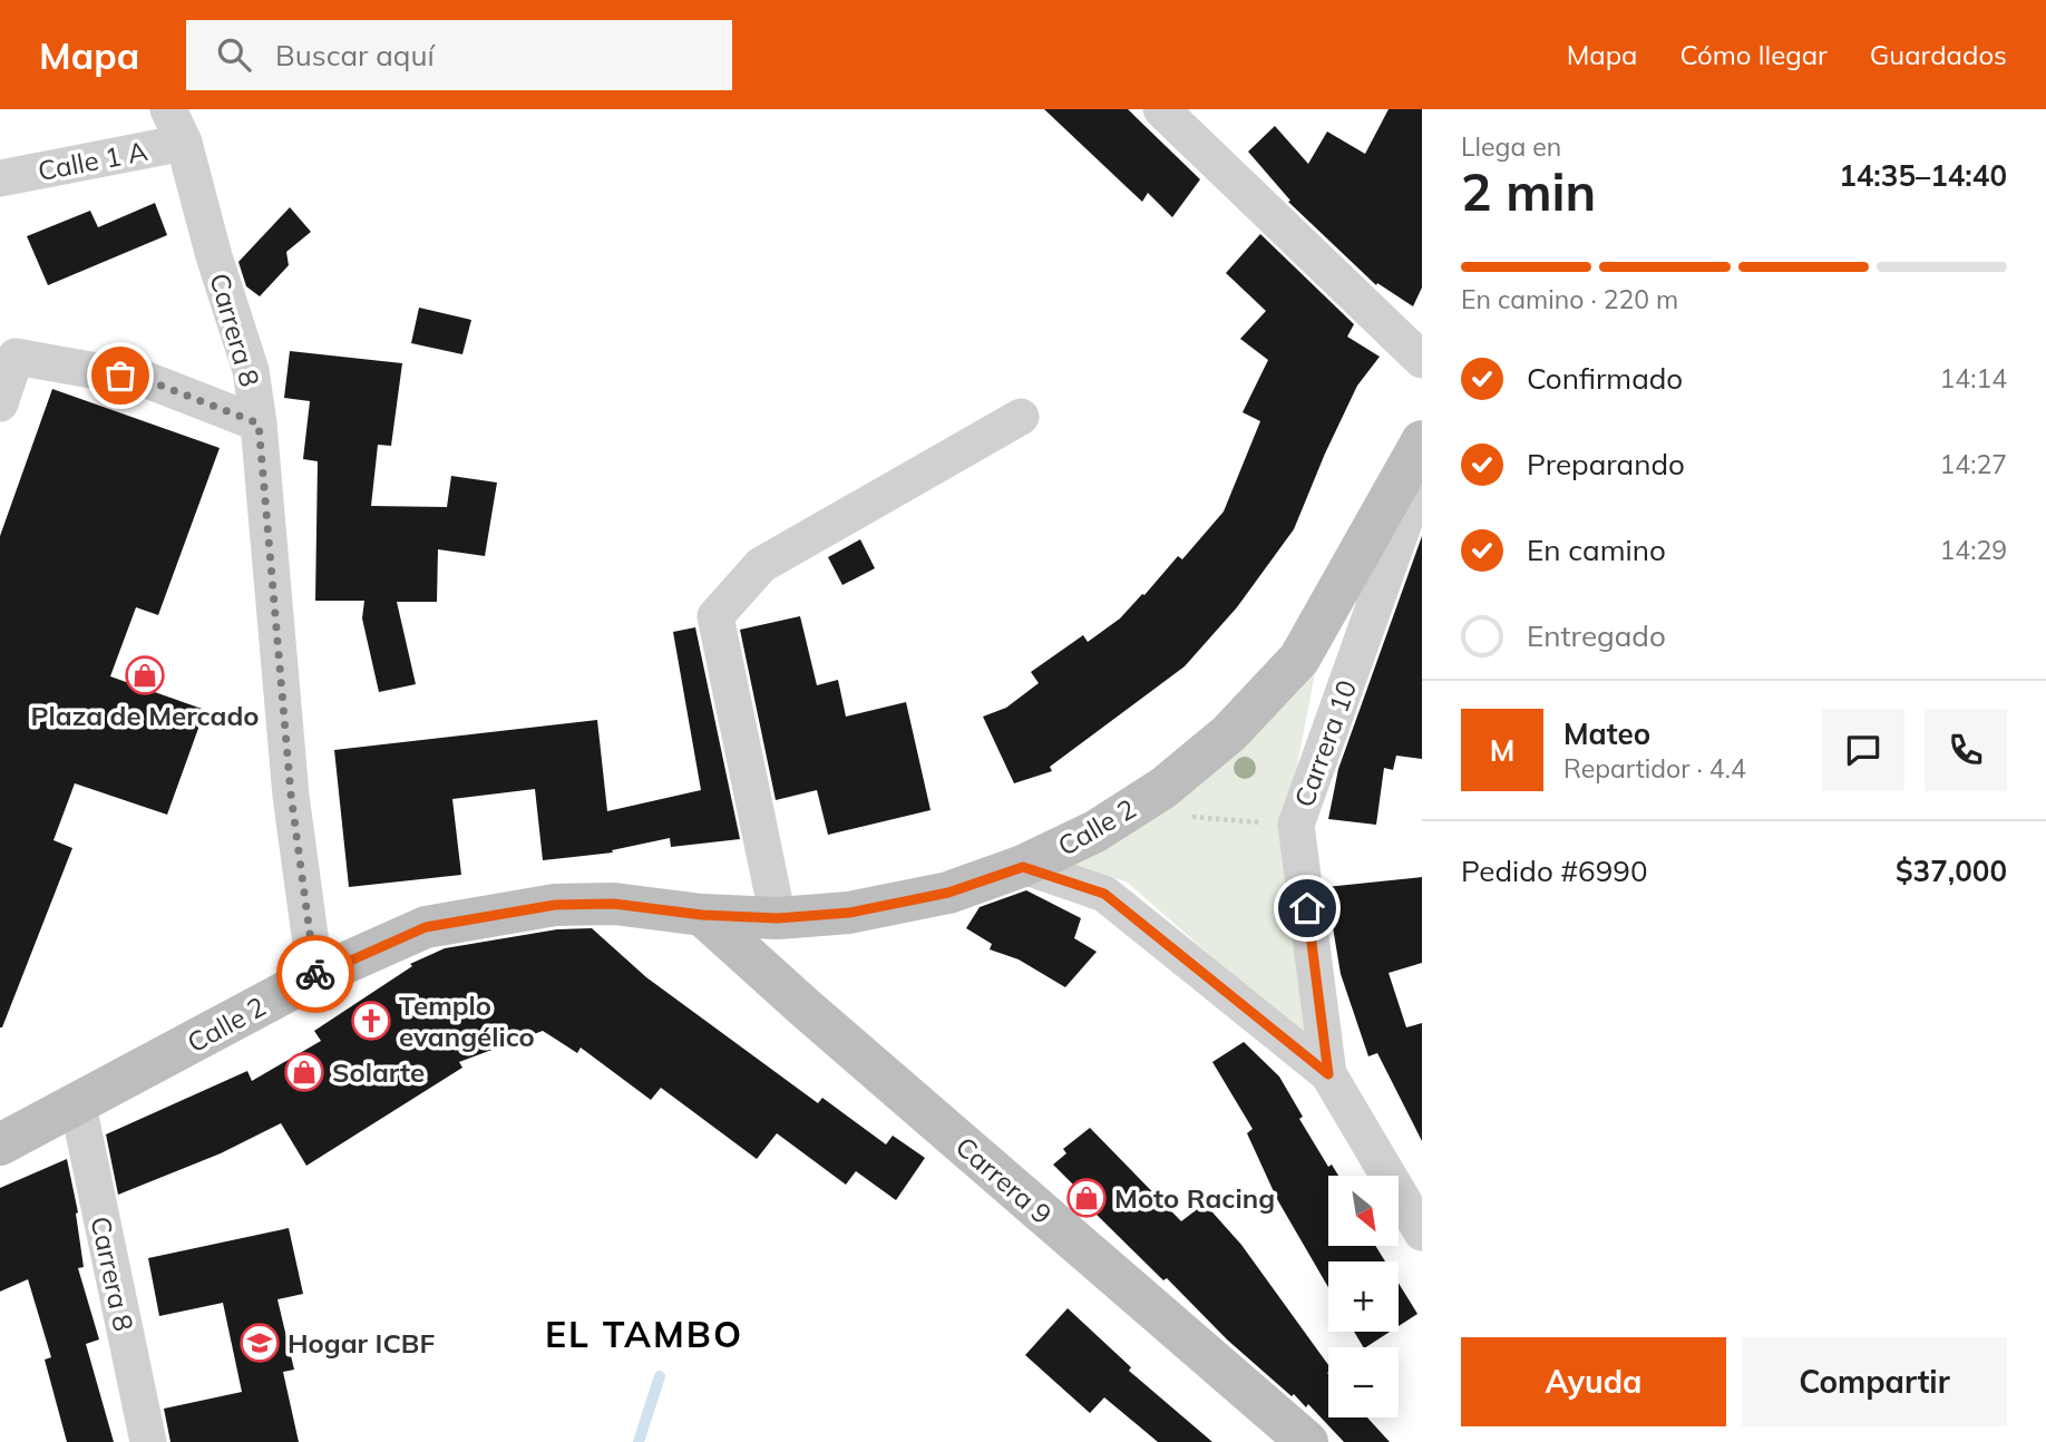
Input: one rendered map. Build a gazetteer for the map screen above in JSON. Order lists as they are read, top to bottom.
{
  "streets": {
    "street": [
      "Calle 1 A",
      "Carrera 8",
      "Carrera 10",
      "Calle 2",
      "Carrera 9"
    ]
  },
  "crossings": [
    ["Calle 1 A", "Carrera 8"],
    ["Carrera 8", "Calle 2"],
    ["Calle 2", "Carrera 9"]
  ],
  "districts": ["EL TAMBO"],
  "places": {
    "shop": ["Plaza de Mercado", "Solarte", "Moto Racing"],
    "church": ["Templo evangélico"],
    "school or university": ["Hogar ICBF"]
  },
  "north": "bottom right",
  "page": {
    "header": "Mapa",
    "search": "Buscar aquí",
    "nav": ["Mapa", "Cómo llegar", "Guardados"],
    "heading": ["2 min", "Llega en", "14:35–14:40"],
    "panel": [
      "Mateo",
      "Repartidor · 4.4",
      "Pedido #6990",
      "$37,000"
    ],
    "bar": "En camino · 220 m",
    "list": [
      ["Confirmado", "14:14"],
      ["Preparando", "14:27"],
      ["En camino", "14:29"],
      "Entregado"
    ],
    "round": "M",
    "map_buttons": ["+", "−"],
    "buttons": ["Ayuda", "Compartir"]
  }
}
